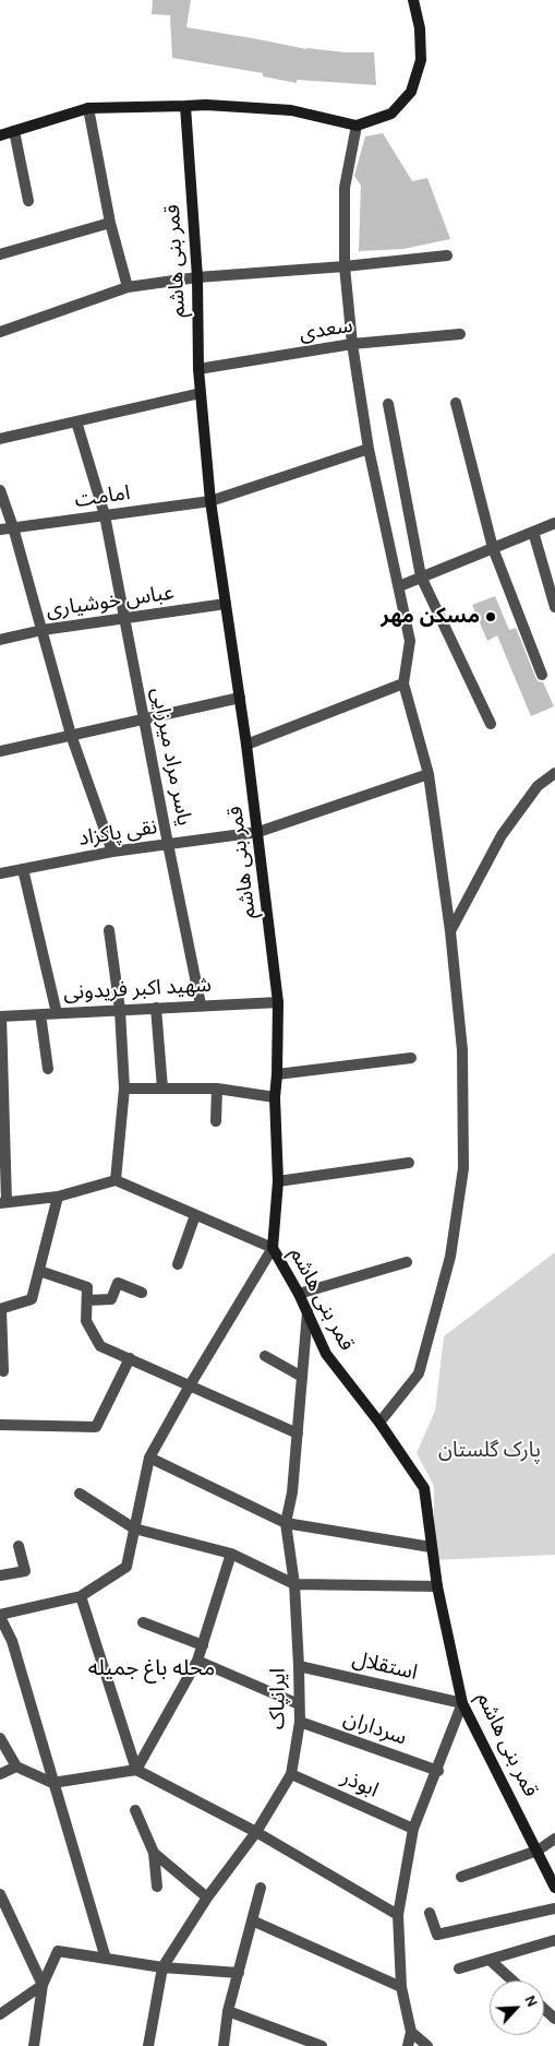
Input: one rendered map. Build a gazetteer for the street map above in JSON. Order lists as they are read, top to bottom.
{
  "streets": {
    "street": [
      "قمر بنی هاشم",
      "سعدی",
      "امامت",
      "عباس خوشیاری",
      "یاسر مراد میرزایی",
      "نقی پاکزاد",
      "شهید اکبر فریدونی",
      "استقلال",
      "ایرانپاک",
      "سرداران",
      "ابوذر"
    ]
  },
  "crossings": [
    ["قمر بنی هاشم", "سعدی"],
    ["قمر بنی هاشم", "امامت"],
    ["قمر بنی هاشم", "عباس خوشیاری"],
    ["قمر بنی هاشم", "نقی پاکزاد"],
    ["قمر بنی هاشم", "شهید اکبر فریدونی"],
    ["قمر بنی هاشم", "استقلال"],
    ["قمر بنی هاشم", "ایرانپاک"],
    ["امامت", "یاسر مراد میرزایی"],
    ["عباس خوشیاری", "یاسر مراد میرزایی"],
    ["یاسر مراد میرزایی", "نقی پاکزاد"],
    ["یاسر مراد میرزایی", "شهید اکبر فریدونی"],
    ["استقلال", "ایرانپاک"],
    ["ایرانپاک", "سرداران"],
    ["ایرانپاک", "ابوذر"]
  ],
  "districts": ["محله باغ‌ جمیله"],
  "parks": ["پارک گلستان"],
  "places": ["مسکن مهر"],
  "north": "top right"
}
